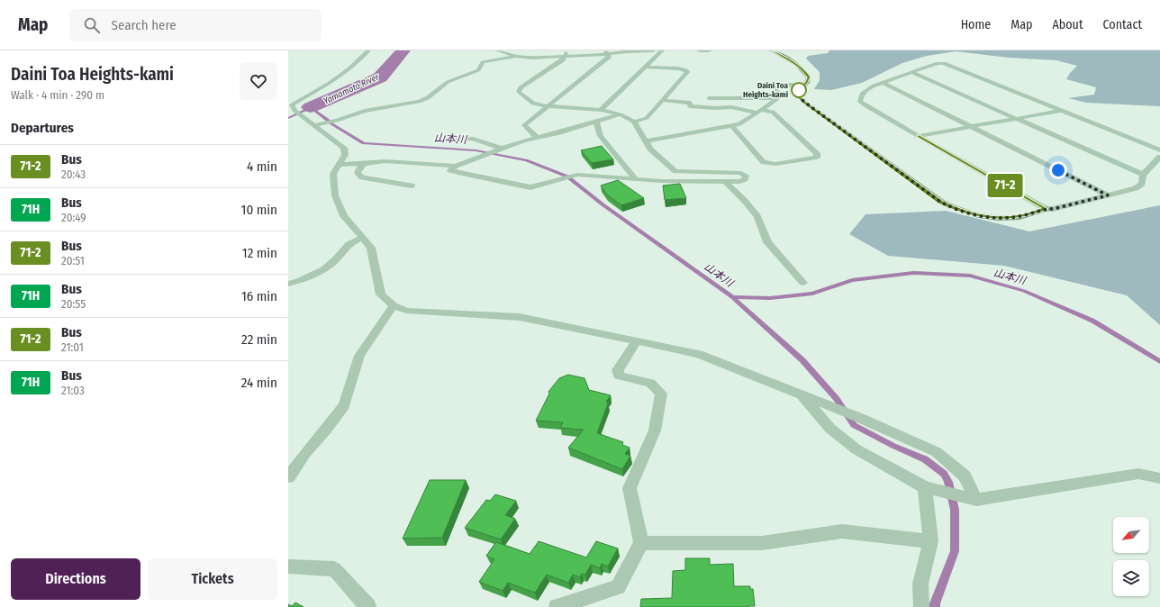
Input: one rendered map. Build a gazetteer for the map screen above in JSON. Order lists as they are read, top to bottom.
{
  "water": ["Yamamoto River", "山本川"],
  "places": ["Daini Toa Heights-kami"],
  "lines": ["bus line 71-2"],
  "north": "bottom left",
  "page": {
    "header": "Map",
    "search": "Search here",
    "nav": [
      "Home",
      "Map",
      "About",
      "Contact"
    ],
    "heading": [
      ["Daini Toa Heights-kami", "Walk · 4 min · 290 m"],
      "Departures"
    ],
    "on_map": "71-2",
    "list": [
      {
        "mark": "71-2",
        "name": "Bus",
        "note": "20:43",
        "value": "4 min"
      },
      {
        "mark": "71H",
        "name": "Bus",
        "note": "20:49",
        "value": "10 min"
      },
      {
        "mark": "71-2",
        "name": "Bus",
        "note": "20:51",
        "value": "12 min"
      },
      {
        "mark": "71H",
        "name": "Bus",
        "note": "20:55",
        "value": "16 min"
      },
      {
        "mark": "71-2",
        "name": "Bus",
        "note": "21:01",
        "value": "22 min"
      },
      {
        "mark": "71H",
        "name": "Bus",
        "note": "21:03",
        "value": "24 min"
      }
    ],
    "buttons": ["Directions", "Tickets"]
  }
}
